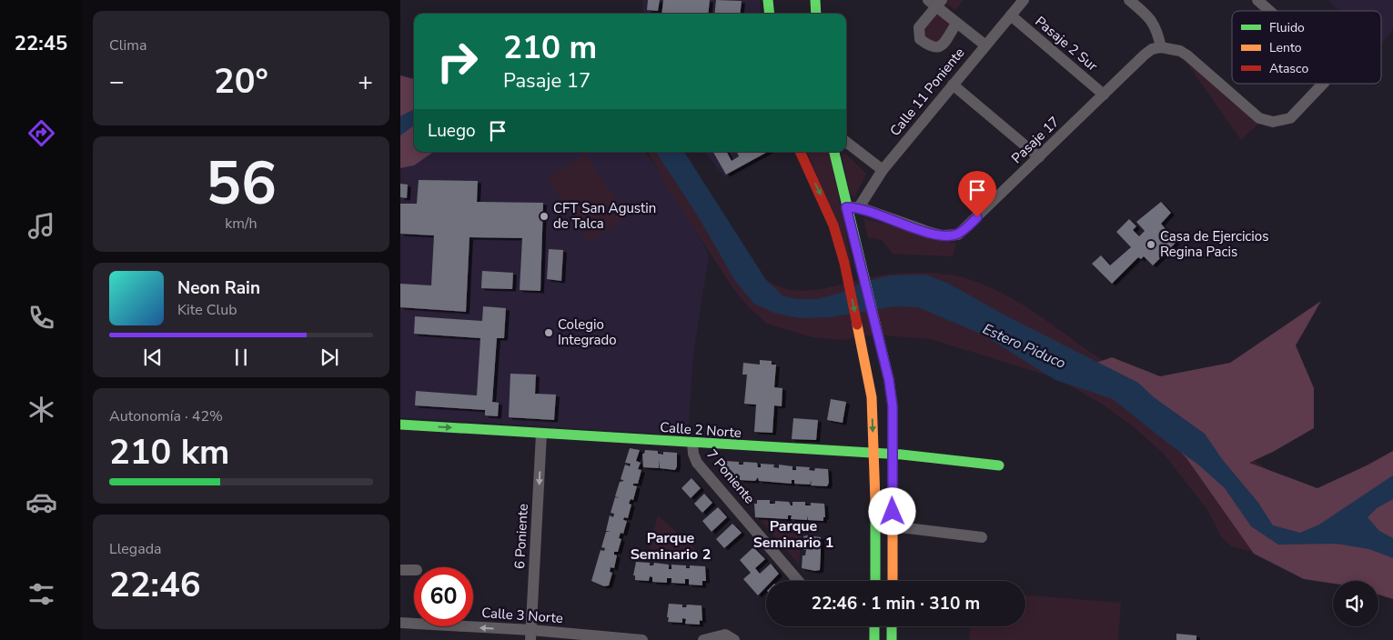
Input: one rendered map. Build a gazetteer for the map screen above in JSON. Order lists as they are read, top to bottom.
{
  "streets": {
    "main road": ["Calle 2 Norte"],
    "street": [
      "Pasaje 2 Sur",
      "Calle 11 Poniente",
      "Pasaje 17",
      "7 Poniente",
      "6 Poniente",
      "Calle 3 Norte"
    ]
  },
  "crossings": [
    ["Pasaje 2 Sur", "Calle 11 Poniente"],
    ["Pasaje 2 Sur", "Pasaje 17"],
    ["Calle 11 Poniente", "Pasaje 17"],
    ["Calle 2 Norte", "7 Poniente"],
    ["Calle 2 Norte", "6 Poniente"],
    ["6 Poniente", "Calle 3 Norte"]
  ],
  "one_way": ["6 Poniente", "Calle 3 Norte"],
  "districts": ["Parque Seminario 1", "Parque Seminario 2"],
  "water": ["Estero Piduco"],
  "places": ["CFT San Agustin de Talca", "Casa de Ejercicios Regina Pacis", "Colegio Integrado"],
  "legend": ["Fluido", "Lento", "Atasco"],
  "page": {
    "tabs": "22:45",
    "tile": [
      "Clima",
      ["56", "km/h"],
      ["Autonomía · 42%", "210 km"],
      ["Llegada", "22:46"]
    ],
    "turn": ["210 m", "Pasaje 17"],
    "heat": ["−", "20°", "+"],
    "then": "Luego",
    "song": ["Neon Rain", "Kite Club"],
    "limit": "60",
    "trip": "22:46 · 1 min · 310 m"
  }
}
